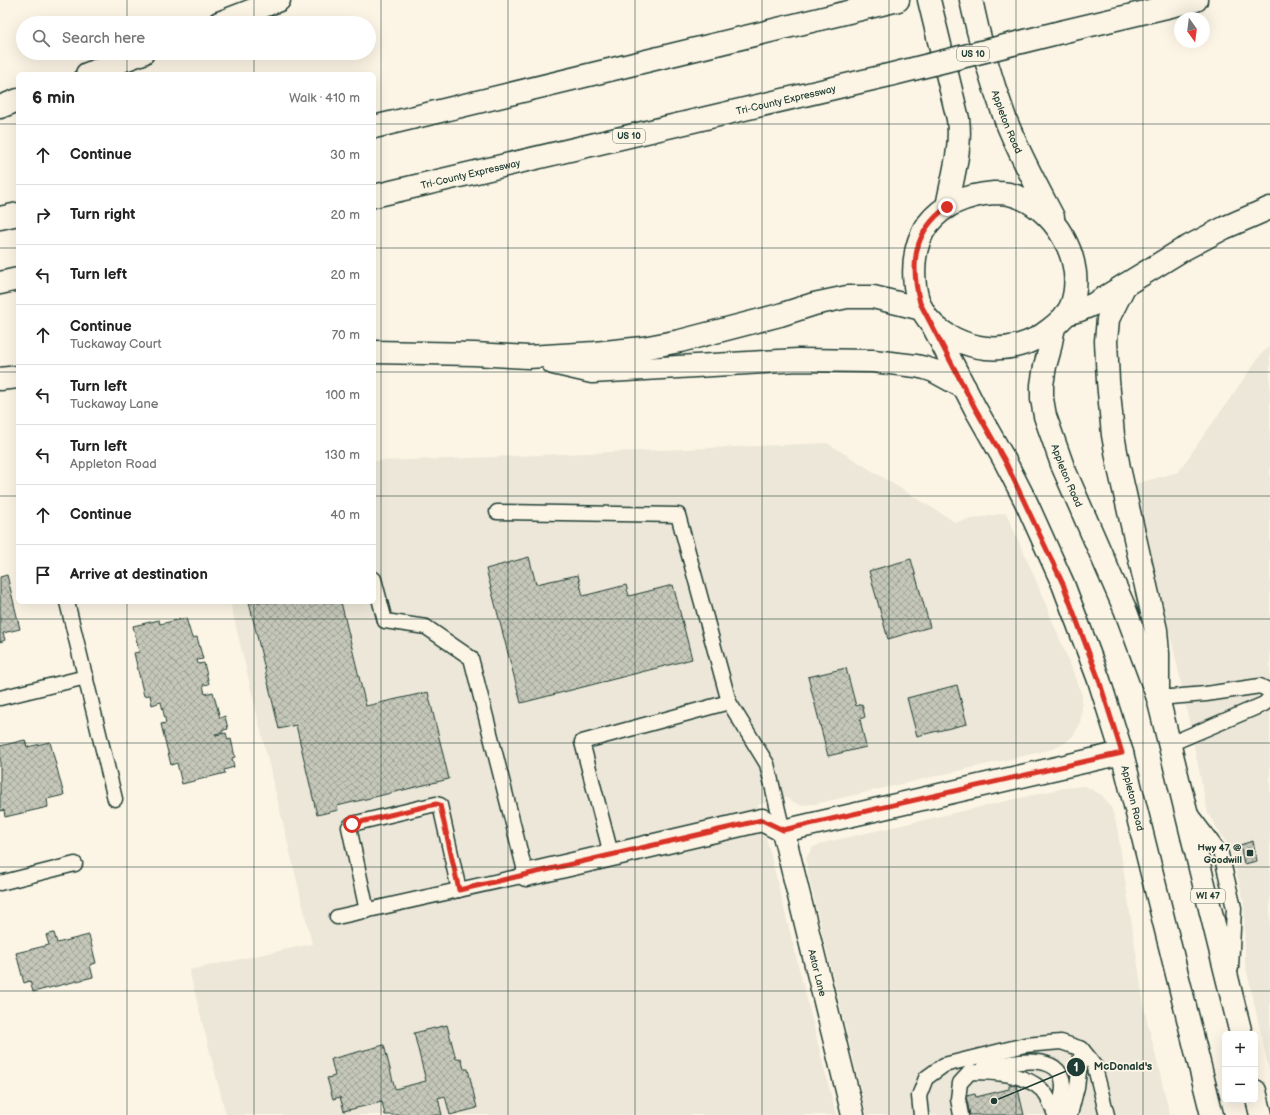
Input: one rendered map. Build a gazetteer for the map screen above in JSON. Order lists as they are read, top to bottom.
{
  "streets": {
    "main road": [
      "US 10",
      "Tri-County Expressway",
      "Appleton Road",
      "WI 47",
      "Astor Lane"
    ]
  },
  "places": {
    "transit": ["Hwy 47 @ Goodwill"],
    "other": ["McDonald's"]
  },
  "north": "bottom",
  "page": {
    "search": "Search here",
    "heading": ["6 min", "Walk · 410 m"],
    "list": [
      ["Continue", "30 m"],
      ["Turn right", "20 m"],
      ["Turn left", "20 m"],
      ["Continue", "Tuckaway Court", "70 m"],
      ["Turn left", "Tuckaway Lane", "100 m"],
      ["Turn left", "Appleton Road", "130 m"],
      ["Continue", "40 m"],
      "Arrive at destination"
    ],
    "map_buttons": ["+", "−"]
  }
}
